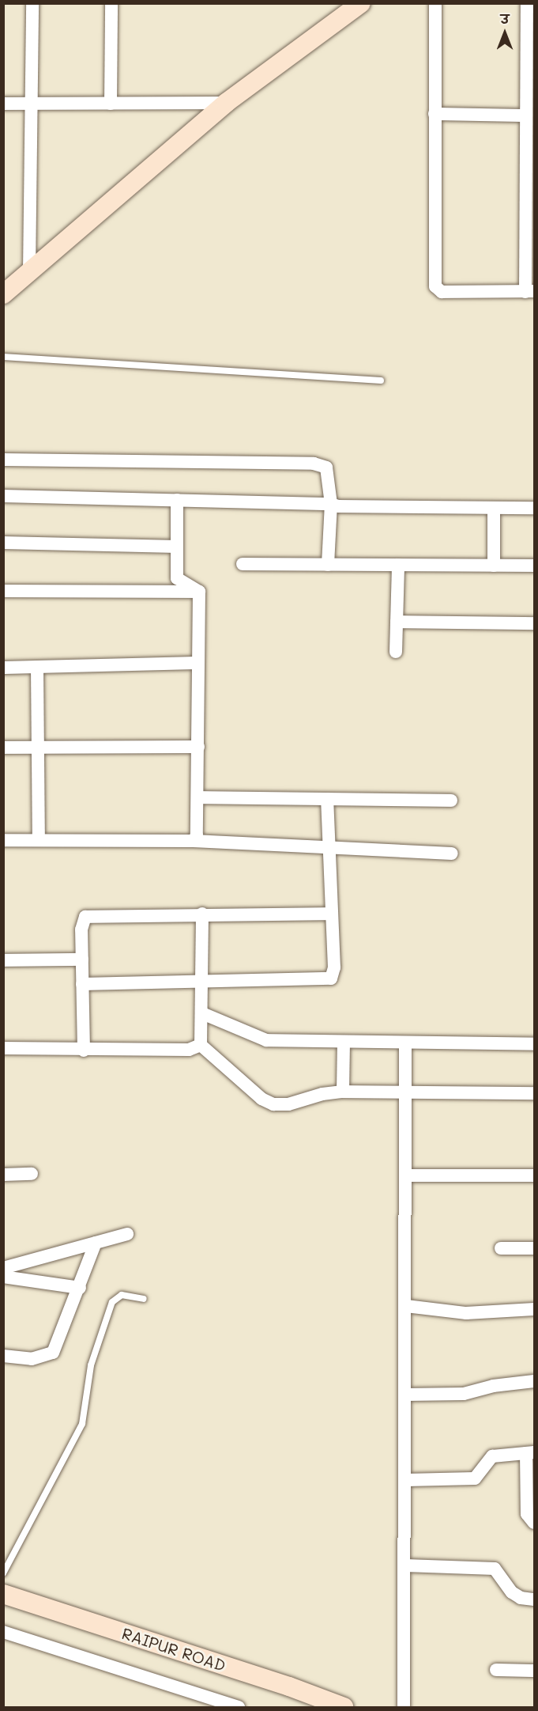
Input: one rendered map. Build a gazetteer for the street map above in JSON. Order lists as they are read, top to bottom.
{
  "streets": {
    "street": ["RAIPUR ROAD"]
  },
  "north": "top"
}
